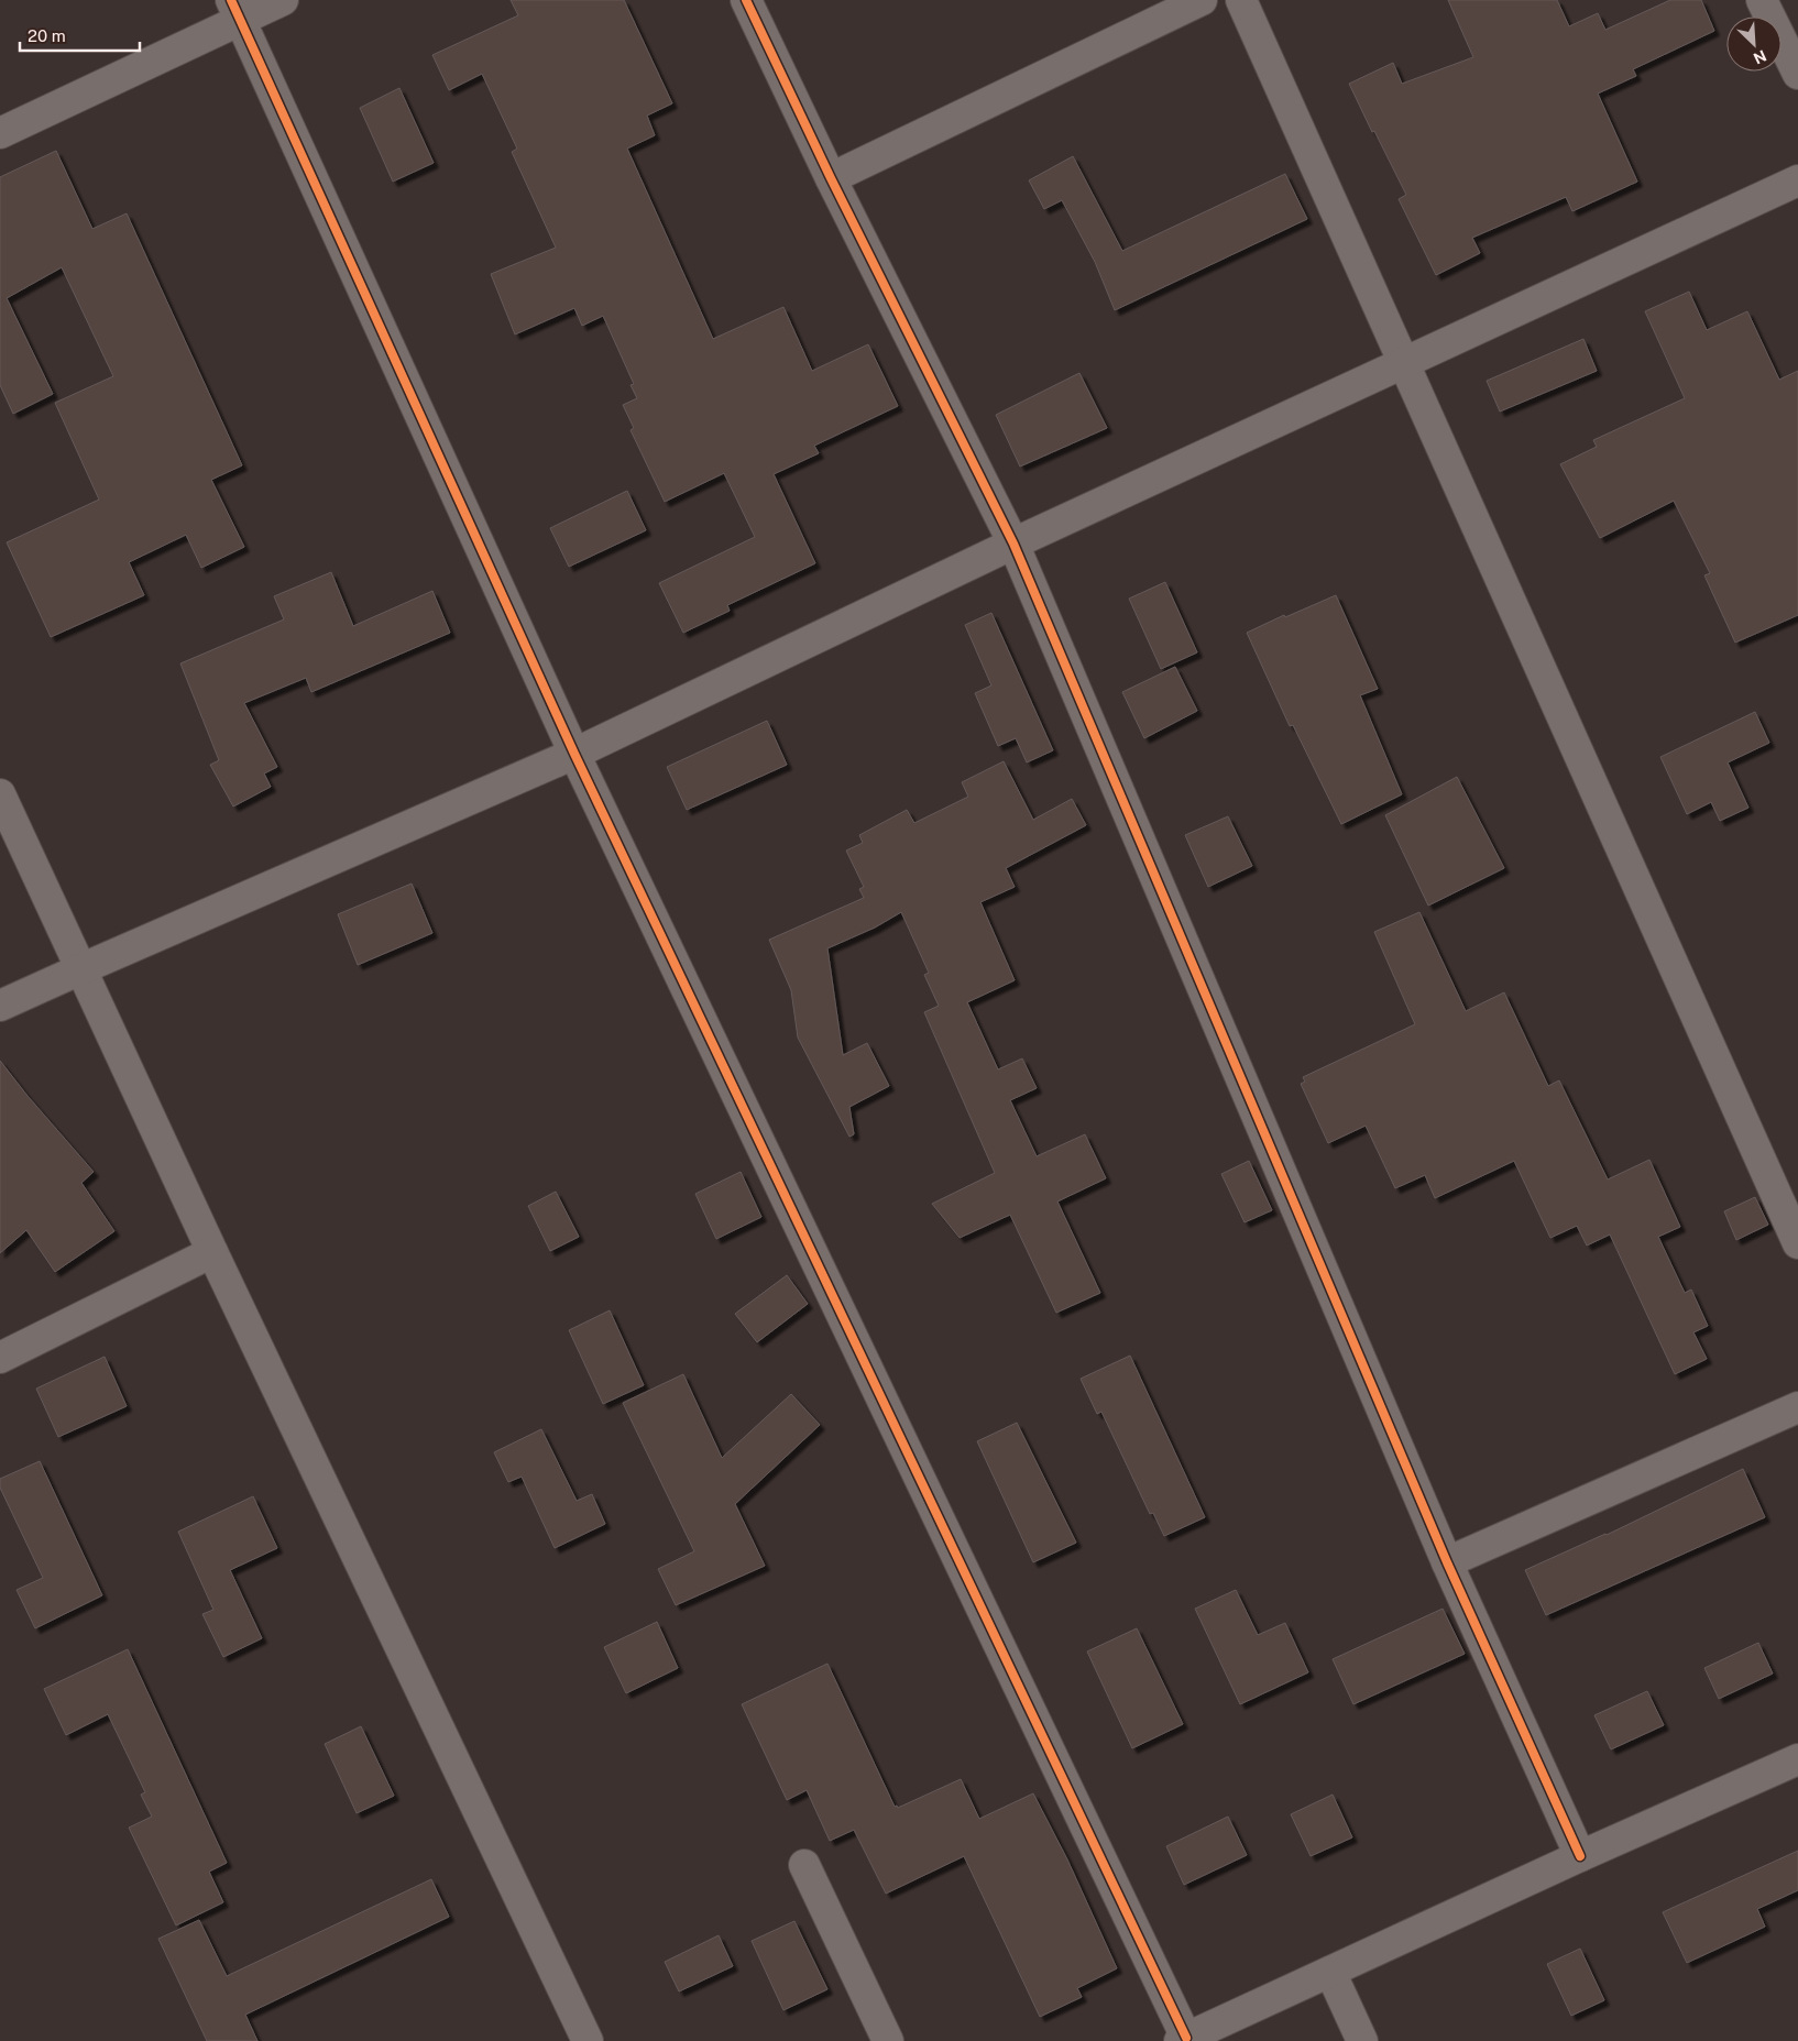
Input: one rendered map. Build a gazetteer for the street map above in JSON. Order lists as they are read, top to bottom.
{
  "scale_bar": "20 m",
  "north": "bottom right"
}
